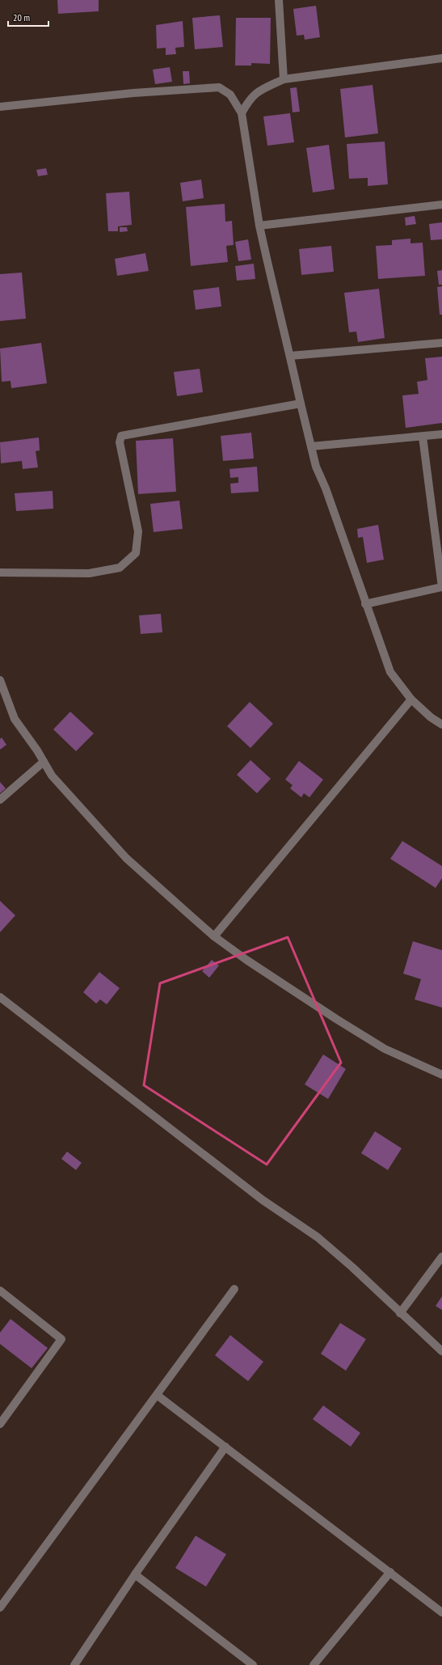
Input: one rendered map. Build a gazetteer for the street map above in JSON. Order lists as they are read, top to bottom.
{
  "scale_bar": "20 m"
}
